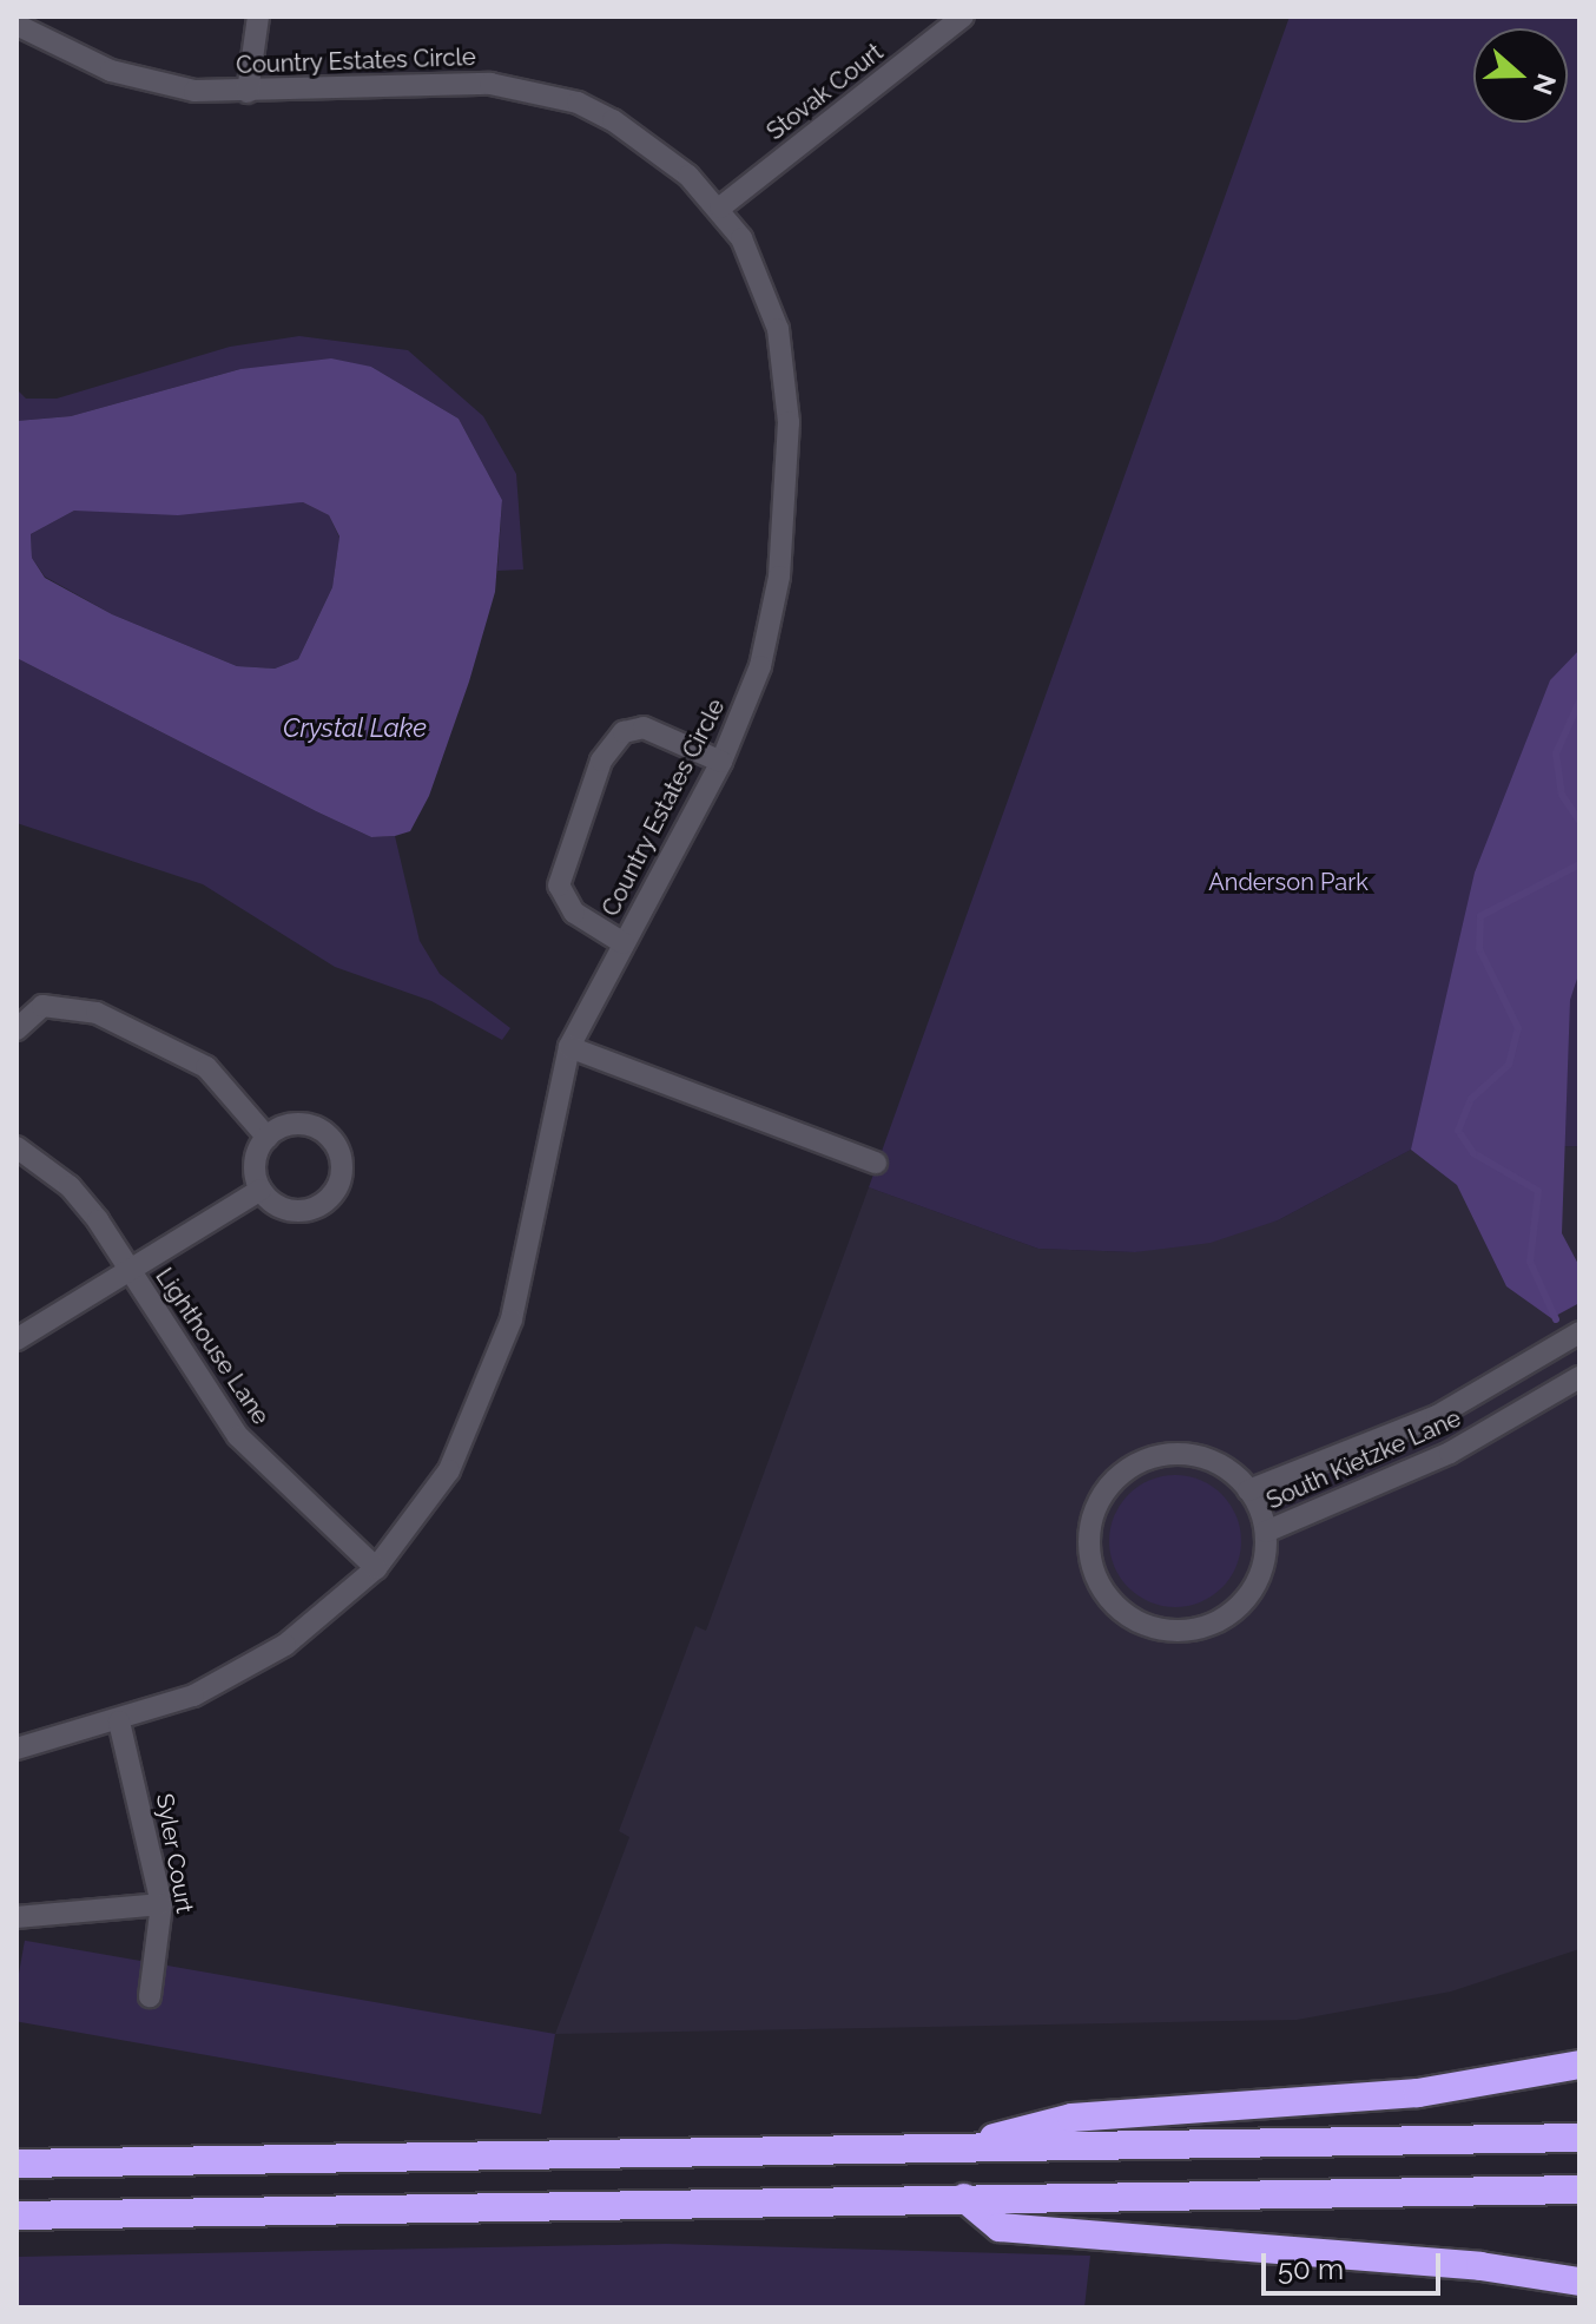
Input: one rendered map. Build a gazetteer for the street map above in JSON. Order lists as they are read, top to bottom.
{
  "streets": {
    "street": [
      "Country Estates Circle",
      "Stovak Court",
      "Lighthouse Lane",
      "South Kietzke Lane",
      "Syler Court"
    ]
  },
  "crossings": [
    ["Country Estates Circle", "Stovak Court"],
    ["Country Estates Circle", "Lighthouse Lane"],
    ["Country Estates Circle", "Syler Court"]
  ],
  "water": ["Crystal Lake"],
  "parks": ["Anderson Park"],
  "scale_bar": "50 m",
  "north": "right"
}
